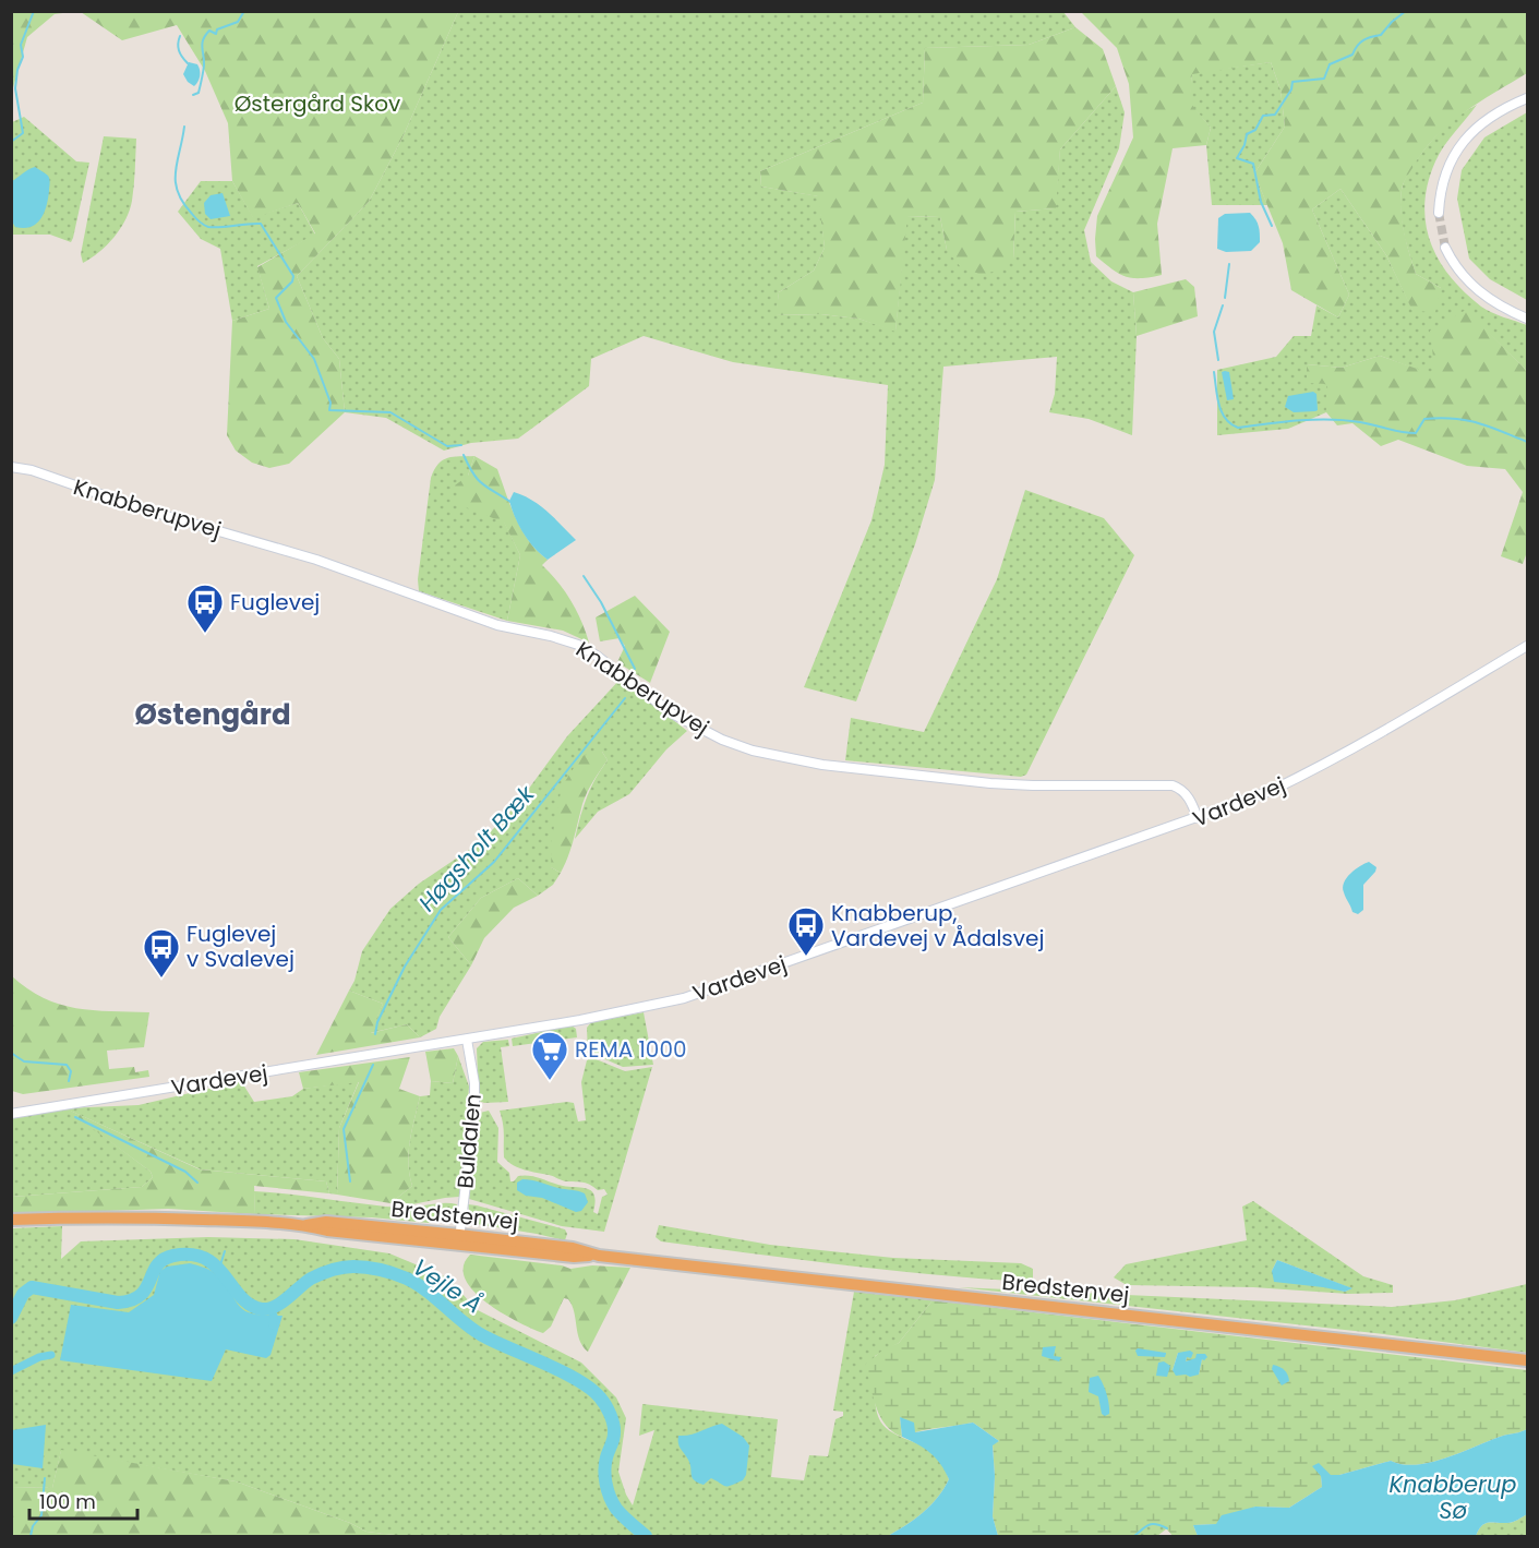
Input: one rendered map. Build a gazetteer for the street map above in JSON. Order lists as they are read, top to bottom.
{
  "streets": {
    "highway": ["Bredstenvej"],
    "street": ["Knabberupvej", "Vardevej", "Buldalen"]
  },
  "crossings": [
    ["Knabberupvej", "Vardevej"],
    ["Vardevej", "Buldalen"],
    ["Buldalen", "Bredstenvej"]
  ],
  "districts": ["Østengård"],
  "water": ["Høgsholt Bæk", "Vejle Å", "Knabberup Sø"],
  "parks": ["Østergård Skov"],
  "places": {
    "bus stop": ["Fuglevej", "Knabberup, Vardevej v Ådalsvej", "Fuglevej v Svalevej"],
    "supermarket": ["REMA 1000"]
  },
  "scale_bar": "100 m"
}
